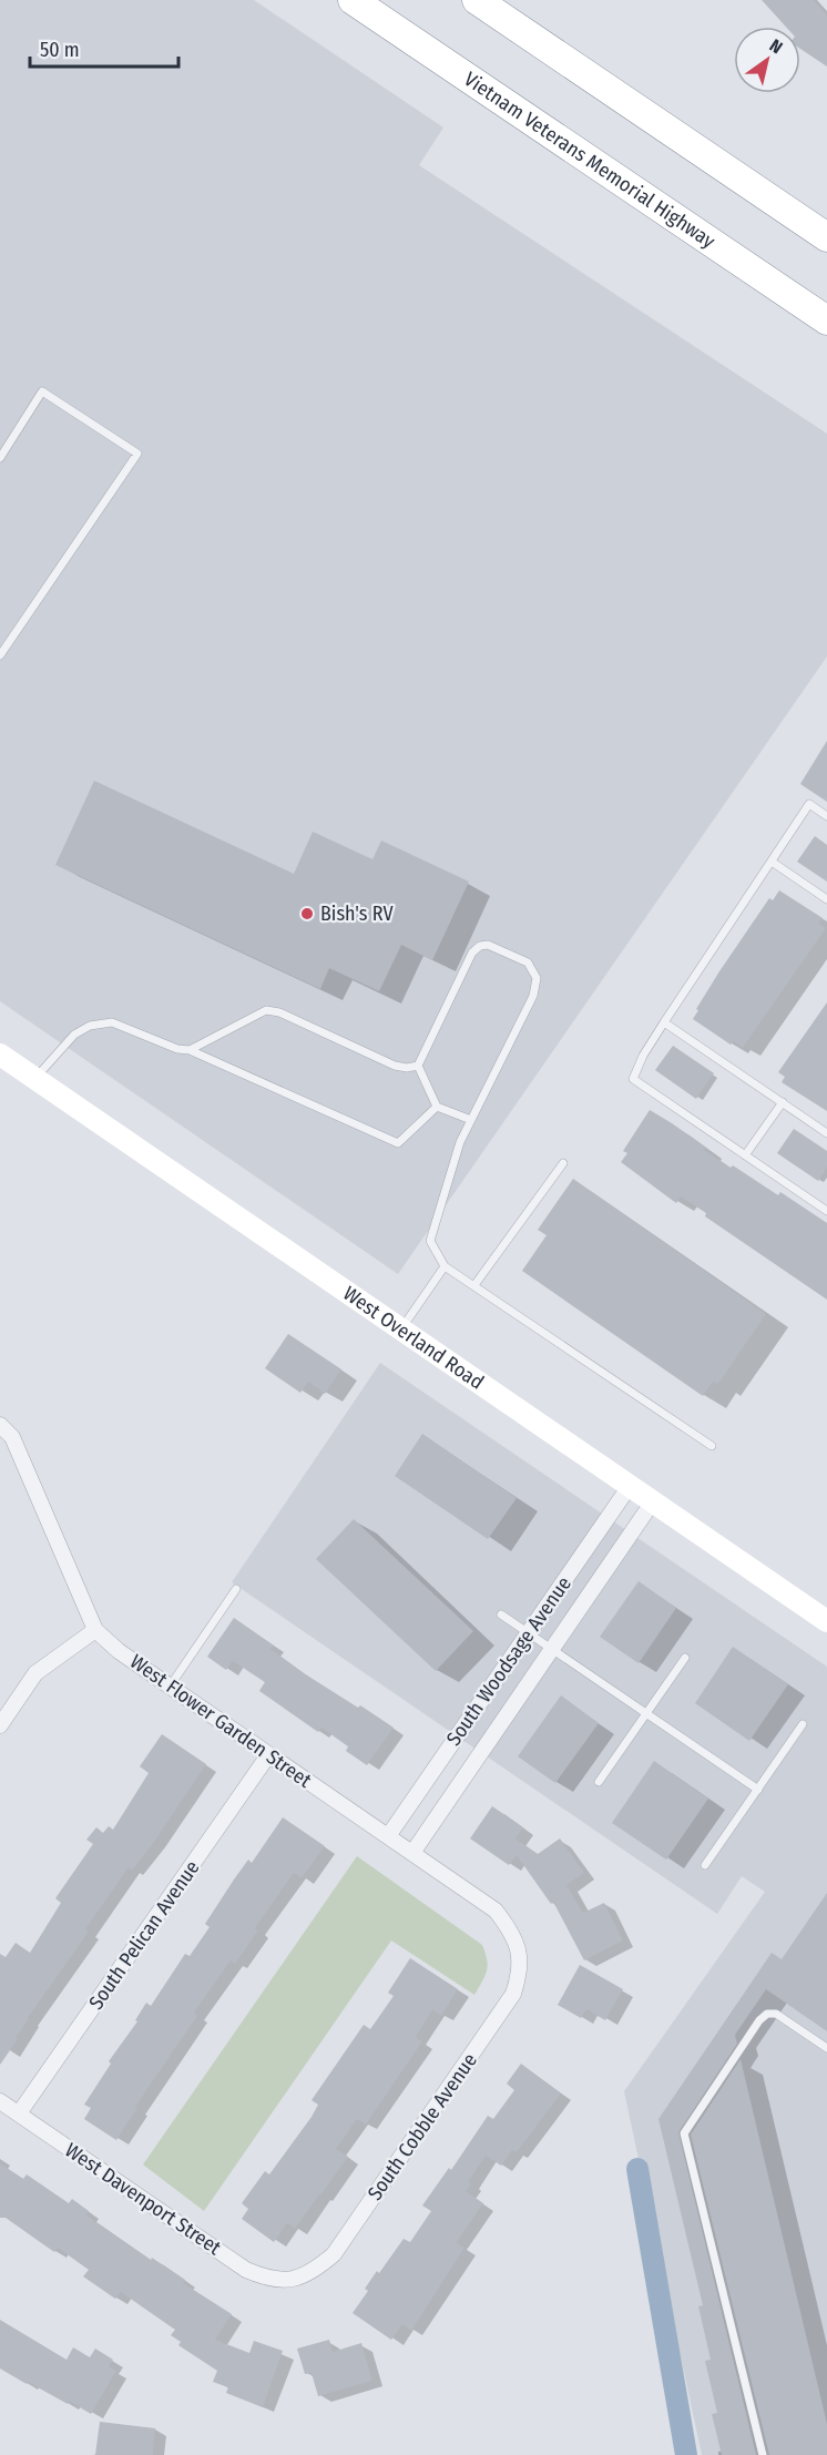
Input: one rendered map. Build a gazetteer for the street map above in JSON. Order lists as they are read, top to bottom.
{
  "streets": {
    "highway": ["Vietnam Veterans Memorial Highway"],
    "street": [
      "West Overland Road",
      "South Woodsage Avenue",
      "West Flower Garden Street",
      "South Pelican Avenue",
      "South Cobble Avenue",
      "West Davenport Street"
    ]
  },
  "crossings": [
    ["West Overland Road", "South Woodsage Avenue"],
    ["South Woodsage Avenue", "West Flower Garden Street"],
    ["West Flower Garden Street", "South Pelican Avenue"],
    ["West Flower Garden Street", "South Cobble Avenue"],
    ["South Pelican Avenue", "West Davenport Street"],
    ["South Cobble Avenue", "West Davenport Street"]
  ],
  "places": ["Bish's RV"],
  "scale_bar": "50 m",
  "north": "top right"
}
